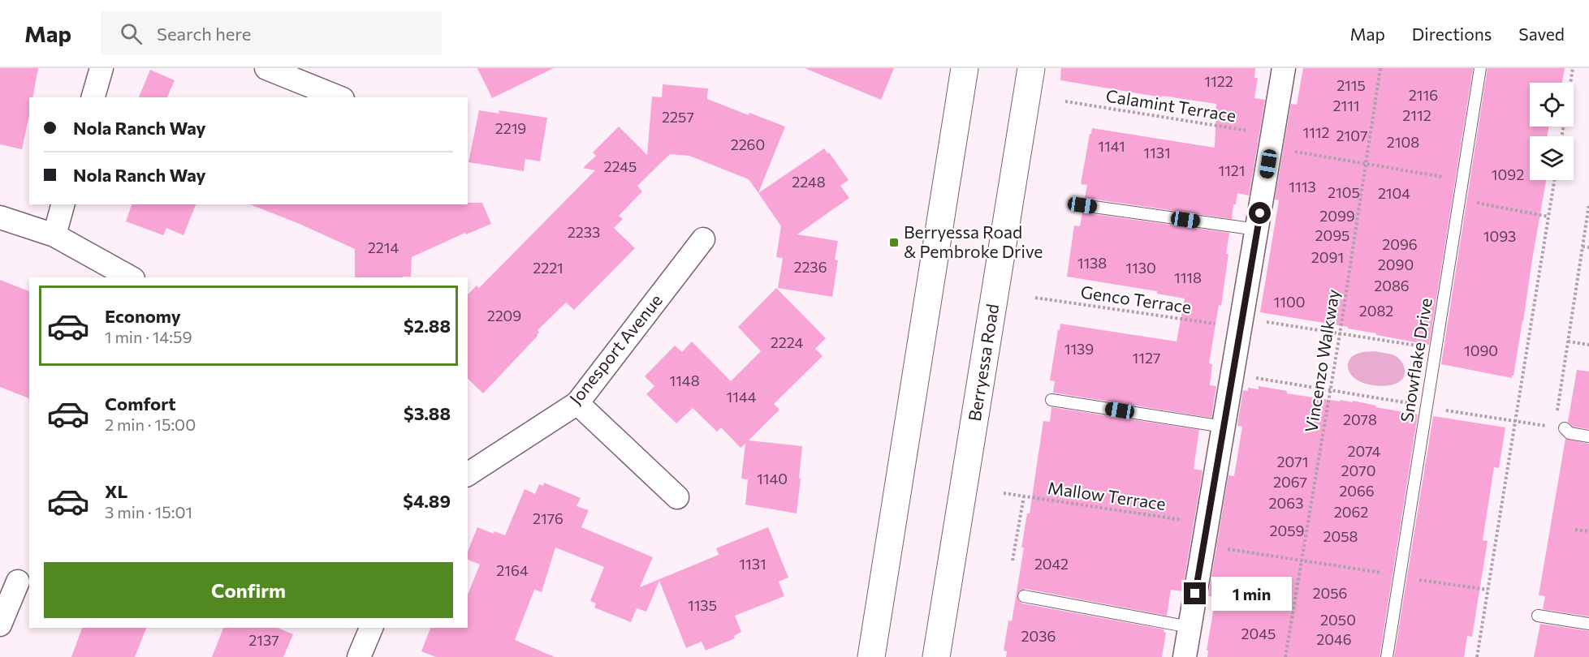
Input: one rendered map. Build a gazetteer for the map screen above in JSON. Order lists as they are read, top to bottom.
{
  "streets": {
    "main road": ["Berryessa Road"],
    "street": ["Jonesport Avenue"],
    "lane": ["Snowflake Drive"],
    "path": [
      "Calamint Terrace",
      "Genco Terrace",
      "Vincenzo Walkway",
      "Mallow Terrace"
    ]
  },
  "crossings": [
    ["Calamint Terrace", "Snowflake Drive"],
    ["Calamint Terrace", "Vincenzo Walkway"],
    ["Vincenzo Walkway", "Mallow Terrace"]
  ],
  "places": {
    "transit": ["Berryessa Road & Pembroke Drive"]
  },
  "house_numbers": [
    "1122",
    "2115",
    "2116",
    "2111",
    "2112",
    "2257",
    "2219",
    "1112",
    "2107",
    "2108",
    "2260",
    "1141",
    "1131",
    "2245",
    "1121",
    "1092",
    "2248",
    "1113",
    "2105",
    "2104",
    "2099",
    "2233",
    "2095",
    "1093",
    "2096",
    "2214",
    "2091",
    "1138",
    "2090",
    "2236",
    "2221",
    "1130",
    "1118",
    "2086",
    "1100",
    "2082",
    "2209",
    "2224",
    "1139",
    "1090",
    "1127",
    "1148",
    "1144",
    "2078",
    "2074",
    "2071",
    "2070",
    "1140",
    "2067",
    "2066",
    "2063",
    "2062",
    "2176",
    "2059",
    "2058",
    "1131",
    "2042",
    "2164",
    "2056",
    "1135",
    "2050",
    "2045",
    "2036",
    "2046",
    "2137"
  ],
  "page": {
    "header": "Map",
    "search": "Search here",
    "nav": ["Map", "Directions", "Saved"],
    "banner": ["Nola Ranch Way", "Nola Ranch Way"],
    "list": [
      {
        "name": "Economy",
        "note": "1 min · 14:59",
        "value": "$2.88"
      },
      {
        "name": "Comfort",
        "note": "2 min · 15:00",
        "value": "$3.88"
      },
      {
        "name": "XL",
        "note": "3 min · 15:01",
        "value": "$4.89"
      }
    ],
    "buttons": "Confirm",
    "bubble": "1 min"
  }
}
